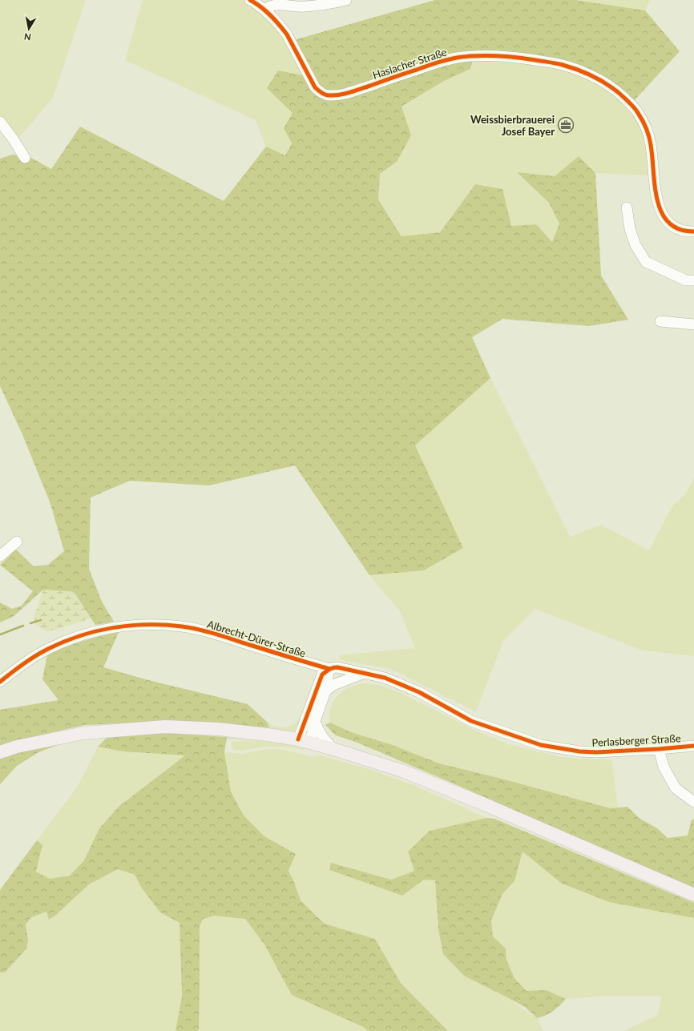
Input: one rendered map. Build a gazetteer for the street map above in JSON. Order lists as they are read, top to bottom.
{
  "streets": {
    "street": ["Haslacher Straße", "Albrecht-Dürer-Straße", "Perlasberger Straße"]
  },
  "crossings": [
    ["Albrecht-Dürer-Straße", "Perlasberger Straße"]
  ],
  "places": {
    "office": ["Weissbierbrauerei Josef Bayer"]
  },
  "north": "bottom"
}
